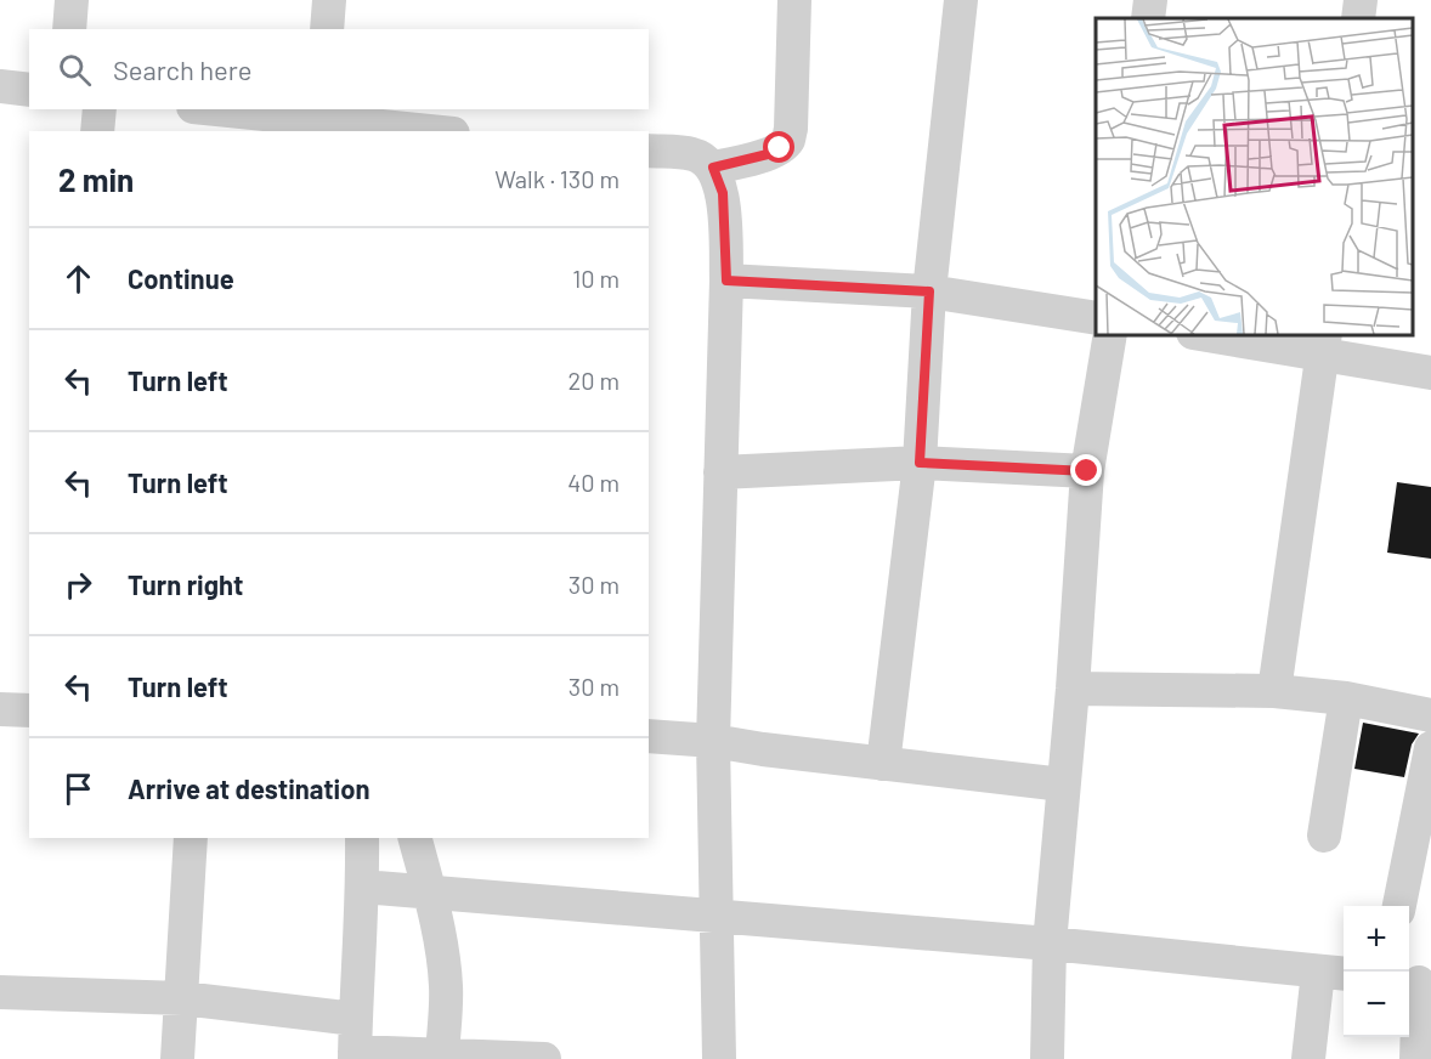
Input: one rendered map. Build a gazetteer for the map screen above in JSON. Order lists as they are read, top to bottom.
{
  "page": {
    "search": "Search here",
    "heading": ["2 min", "Walk · 130 m"],
    "list": [
      ["Continue", "10 m"],
      ["Turn left", "20 m"],
      ["Turn left", "40 m"],
      ["Turn right", "30 m"],
      ["Turn left", "30 m"],
      "Arrive at destination"
    ],
    "map_buttons": ["+", "−"]
  }
}
